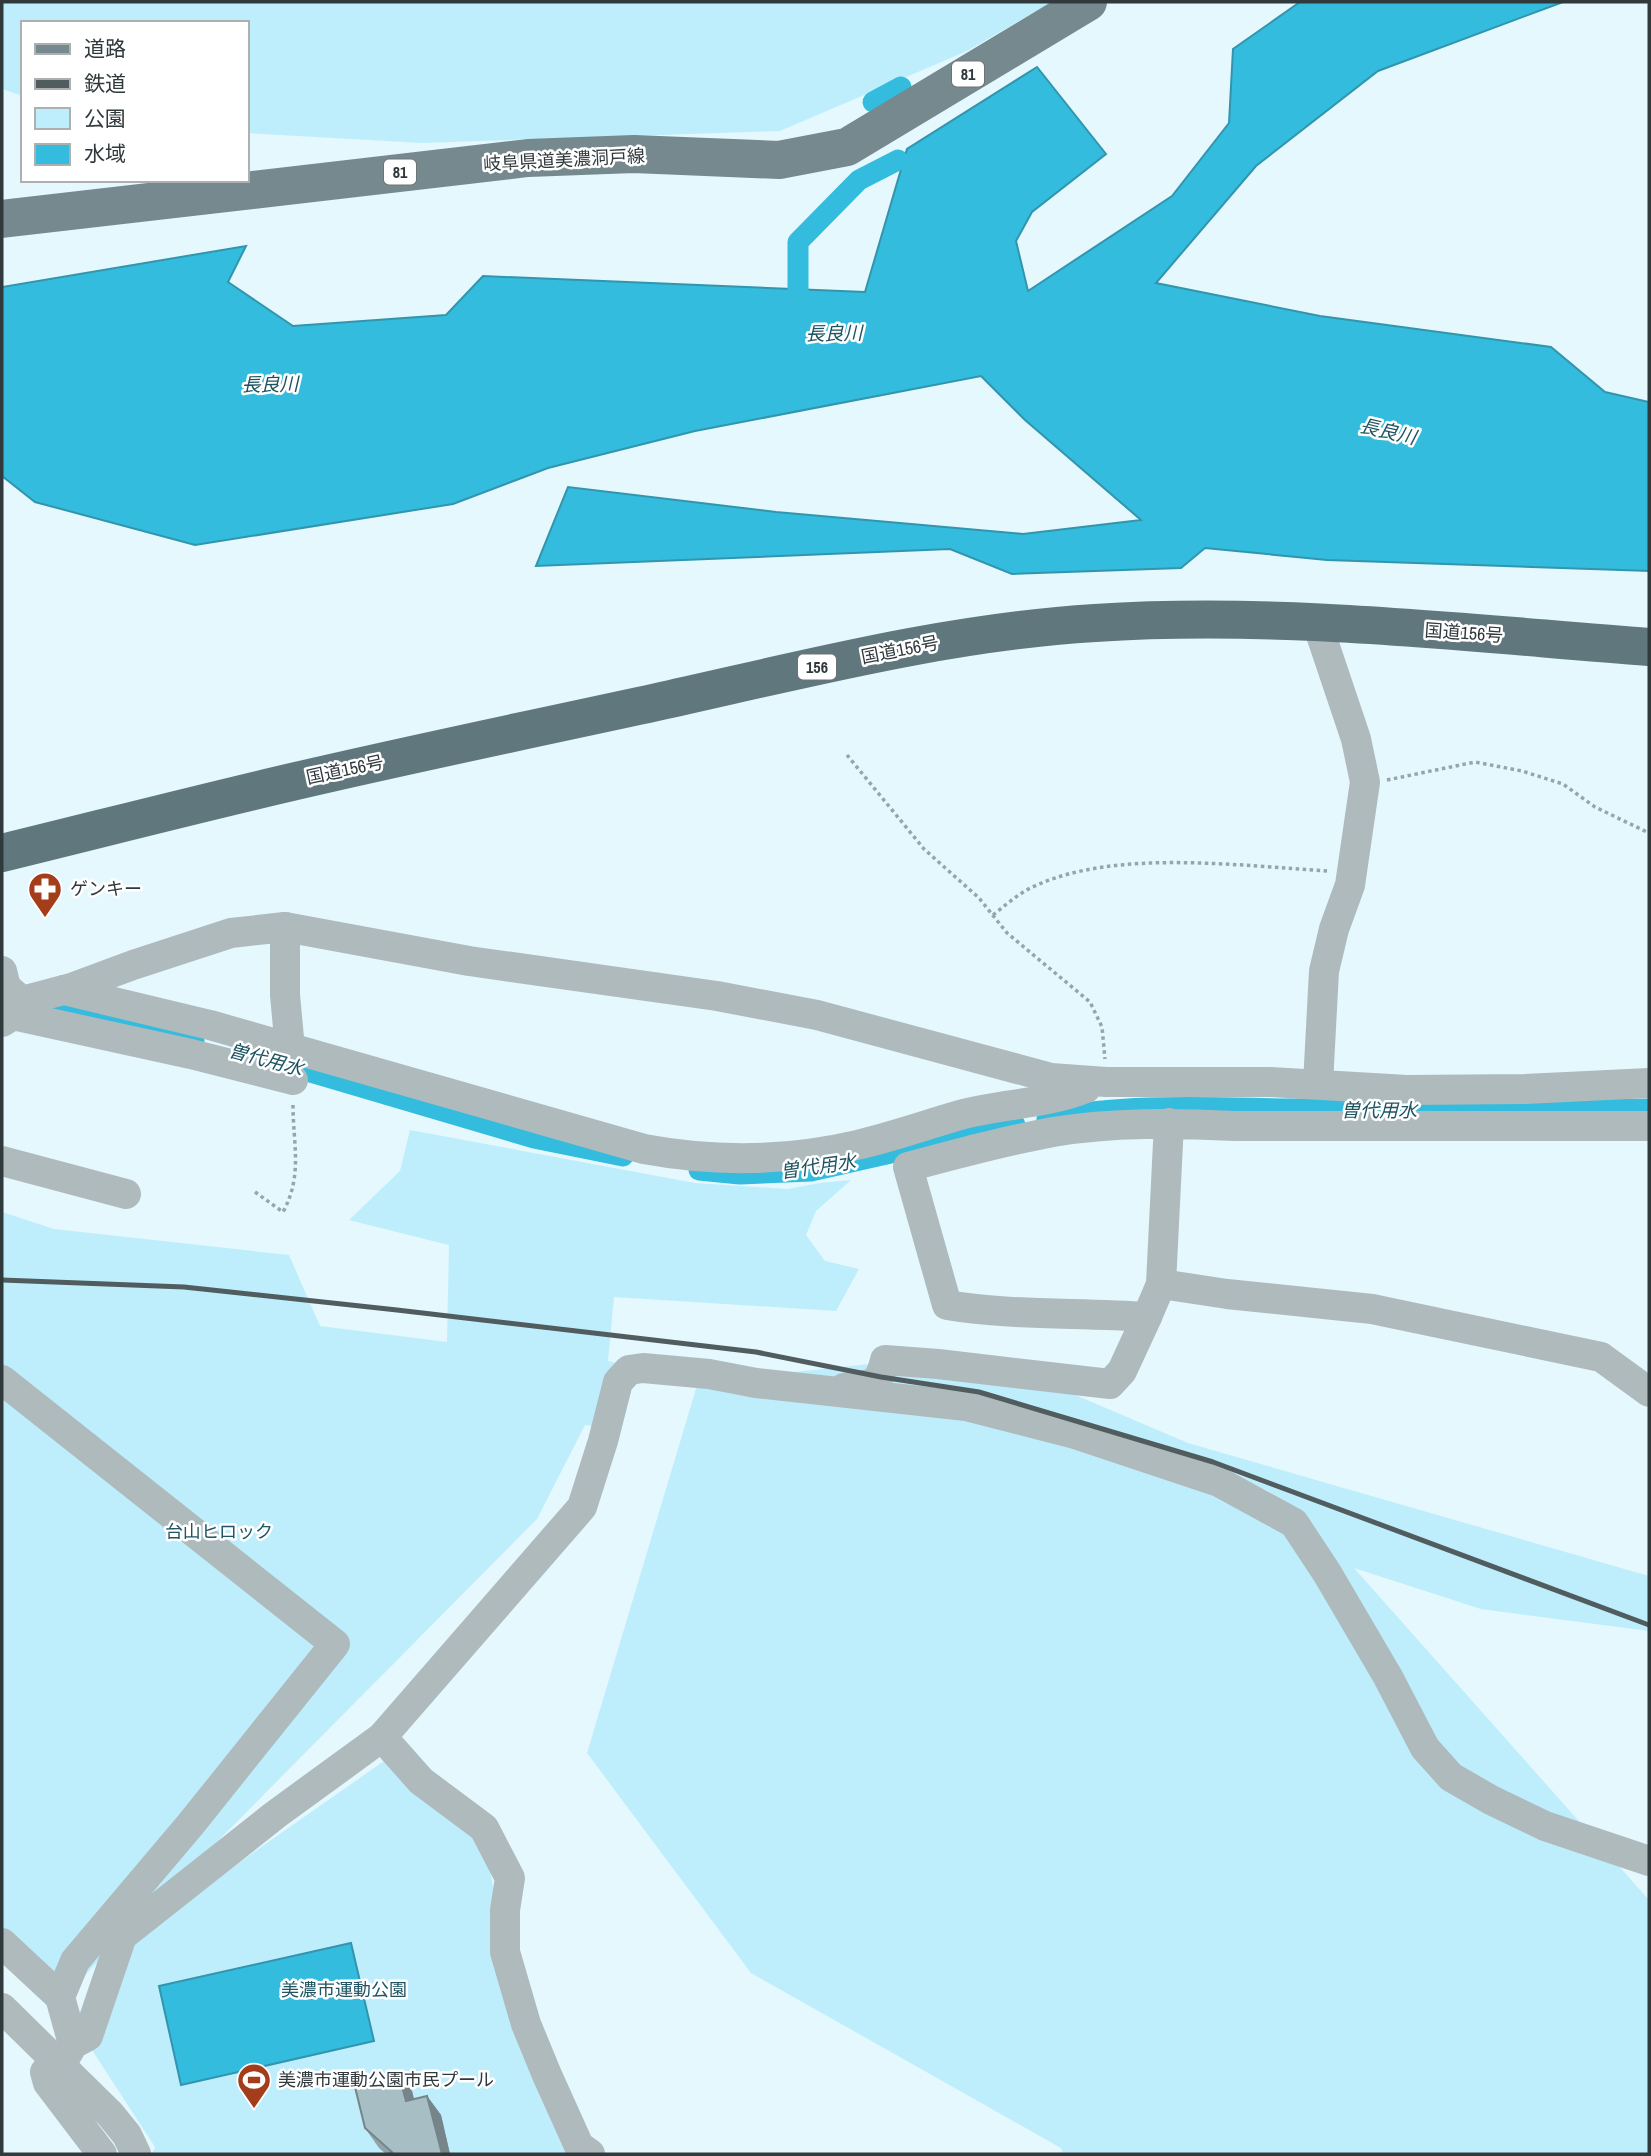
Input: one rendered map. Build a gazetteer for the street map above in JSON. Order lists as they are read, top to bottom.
{
  "streets": {
    "highway": ["国道156号", "156"],
    "main road": ["81", "岐阜県道美濃洞戸線"]
  },
  "water": ["長良川", "曽代用水"],
  "parks": ["台山ヒロック", "美濃市運動公園"],
  "places": {
    "pharmacy": ["ゲンキー"],
    "sports": ["美濃市運動公園市民プール"]
  },
  "legend": [
    "道路",
    "鉄道",
    "公園",
    "水域"
  ]
}
